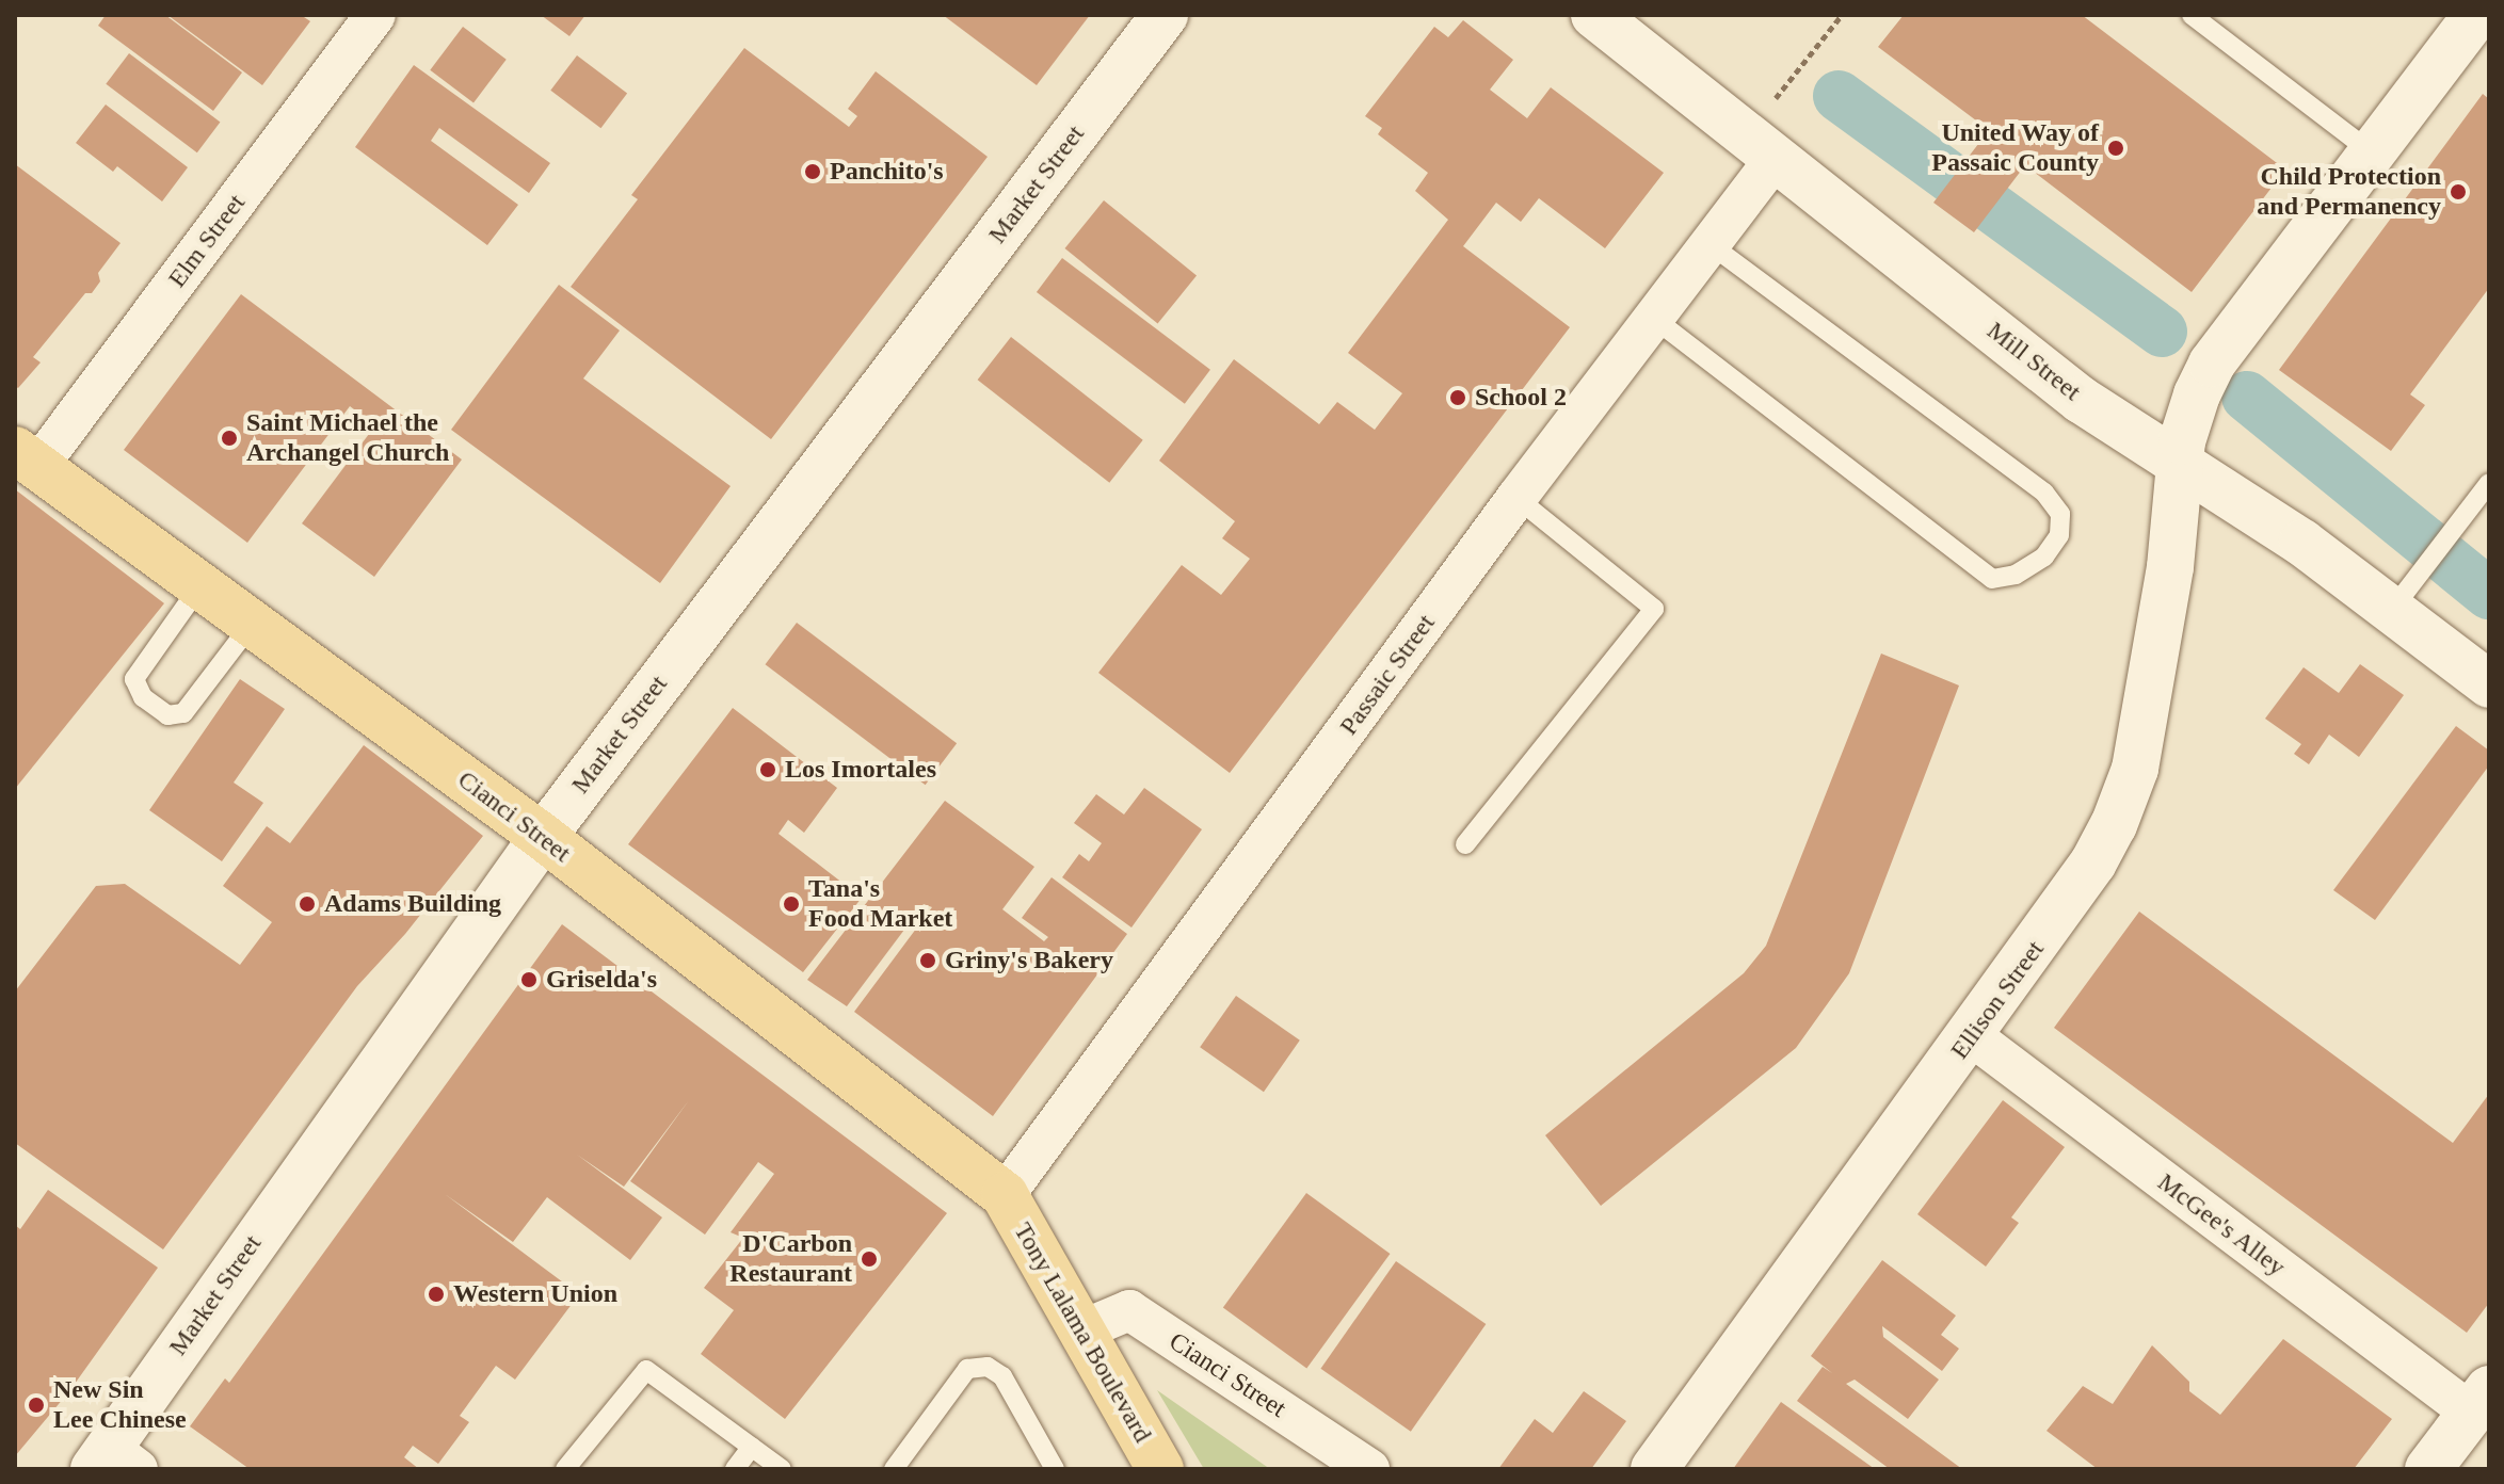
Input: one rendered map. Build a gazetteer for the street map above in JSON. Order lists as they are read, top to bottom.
{
  "streets": {
    "main road": ["Cianci Street", "Tony Lalama Boulevard"],
    "street": [
      "Market Street",
      "Elm Street",
      "Mill Street",
      "Passaic Street",
      "Ellison Street",
      "McGee's Alley"
    ]
  },
  "crossings": [
    ["Market Street", "Cianci Street"],
    ["Elm Street", "Cianci Street"],
    ["Mill Street", "Passaic Street"],
    ["Mill Street", "Ellison Street"],
    ["Passaic Street", "Cianci Street"],
    ["Passaic Street", "Tony Lalama Boulevard"],
    ["Cianci Street", "Tony Lalama Boulevard"],
    ["Ellison Street", "McGee's Alley"]
  ],
  "places": [
    "United Way of Passaic County",
    "Panchito's",
    "Child Protection and Permanency",
    "School 2",
    "Saint Michael the Archangel Church",
    "Los Imortales",
    "Adams Building",
    "Tana's Food Market",
    "Griny's Bakery",
    "Griselda's",
    "D'Carbon Restaurant",
    "Western Union",
    "New Sin Lee Chinese"
  ]
}
